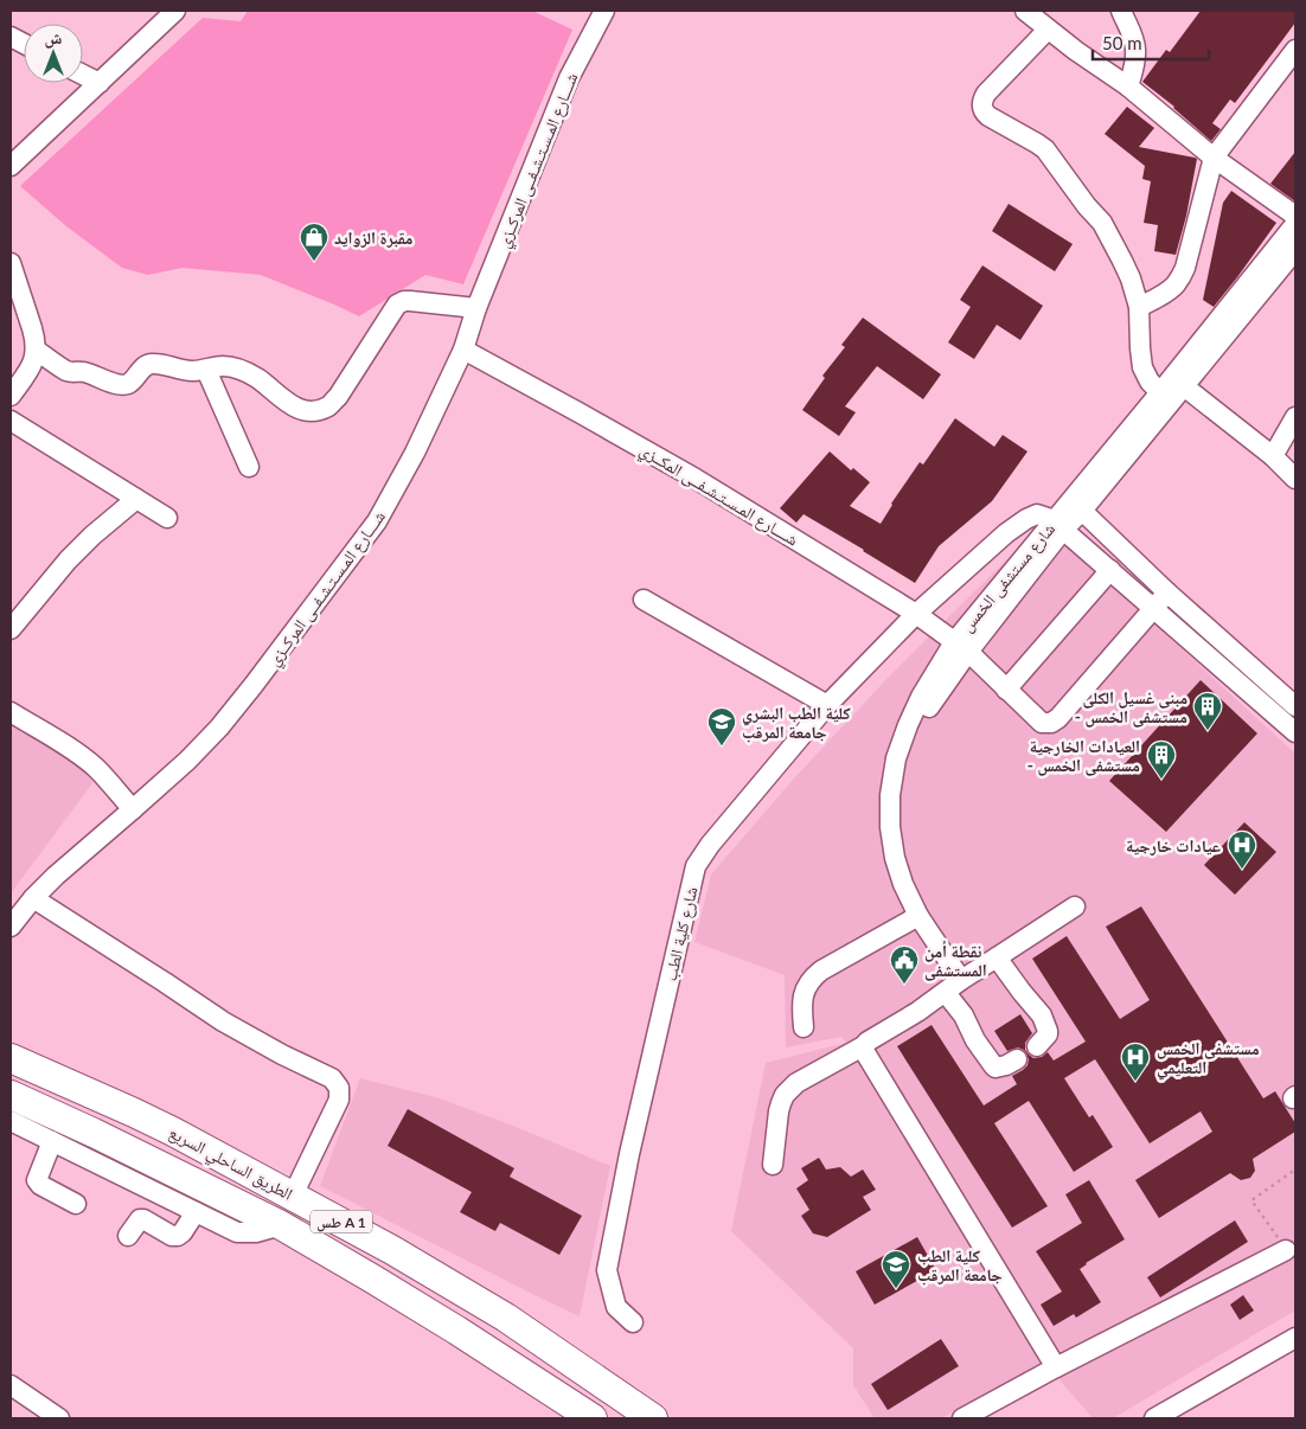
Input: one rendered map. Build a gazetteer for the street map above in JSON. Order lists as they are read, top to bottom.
{
  "streets": {
    "highway": ["الطريق الساحلي السريع", "طس A 1"],
    "street": [
      "شــــارع المـسـتـشـفــى المركــزي",
      "شــــارع المـسـتـشـفــى المكــزي",
      "شارع مستشفى الخمس",
      "شارع كلية الطب"
    ]
  },
  "crossings": [
    ["شــــارع المـسـتـشـفــى المركــزي", "شــــارع المـسـتـشـفــى المكــزي"],
    ["شــــارع المـسـتـشـفــى المكــزي", "شارع مستشفى الخمس"],
    ["شــــارع المـسـتـشـفــى المكــزي", "شارع كلية الطب"],
    ["شارع مستشفى الخمس", "شارع كلية الطب"]
  ],
  "places": {
    "shop": ["مقبرة الزوايد"],
    "building": ["مبنى غسيل الكلى - مستشفى الخمس", "العيادات الخارجية - مستشفى الخمس"],
    "school or university": ["كلية الطب البشري جامعة المرقب", "كلية الطب جامعة المرقب"],
    "hospital": ["عيادات خارجية", "مستشفى الخمس التعليمي"],
    "public building": ["نقطة أمن المستشفى"]
  },
  "scale_bar": "50 m",
  "north": "top"
}
